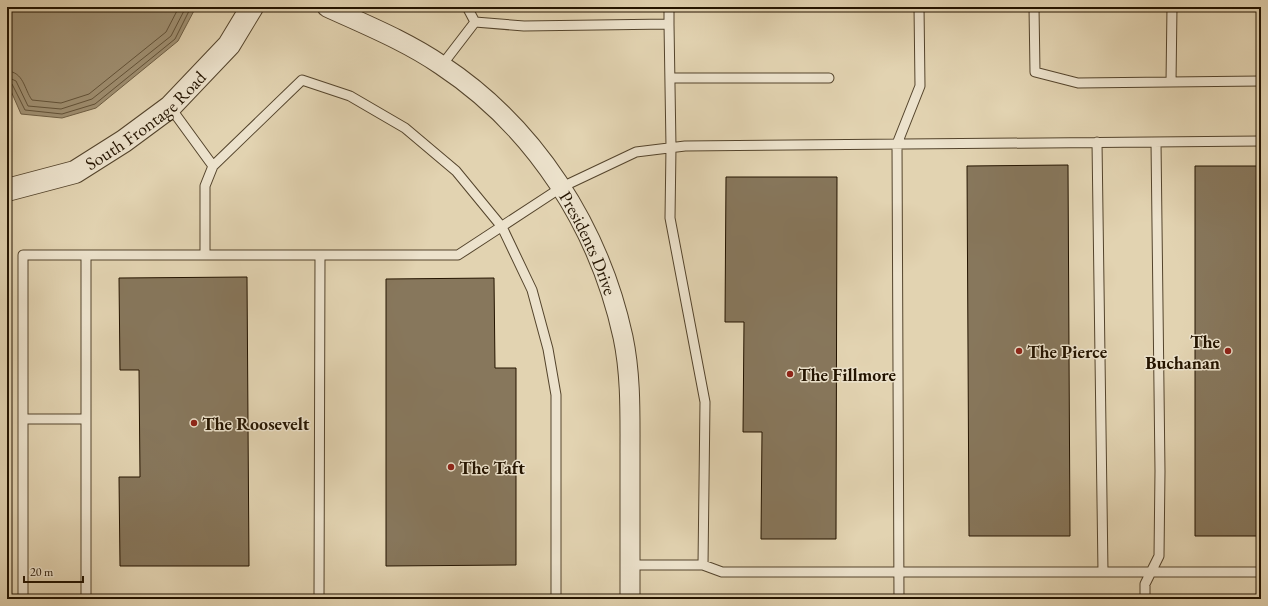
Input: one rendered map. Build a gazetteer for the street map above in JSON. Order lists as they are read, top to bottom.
{
  "streets": {
    "street": ["South Frontage Road", "Presidents Drive"]
  },
  "places": [
    "The Pierce",
    "The Buchanan",
    "The Fillmore",
    "The Roosevelt",
    "The Taft"
  ],
  "scale_bar": "20 m"
}
